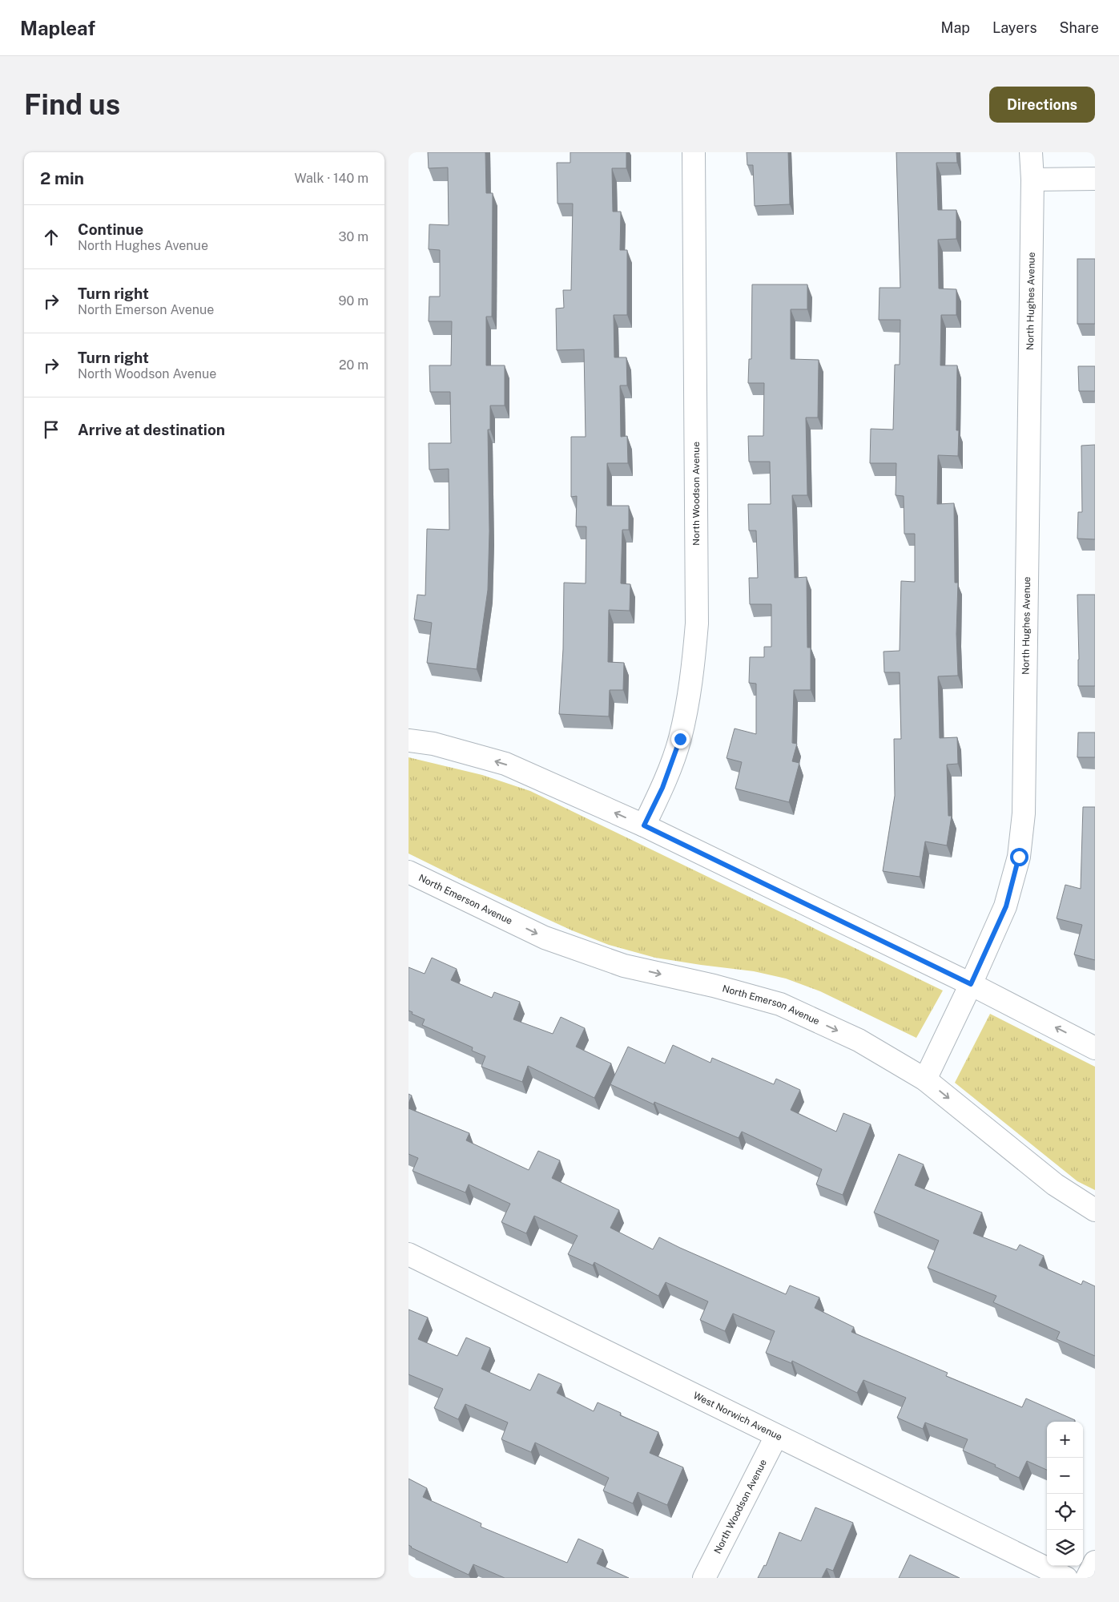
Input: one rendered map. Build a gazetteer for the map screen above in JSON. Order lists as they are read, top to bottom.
{
  "streets": {
    "street": [
      "North Hughes Avenue",
      "North Woodson Avenue",
      "North Emerson Avenue",
      "West Norwich Avenue"
    ]
  },
  "crossings": [
    ["North Hughes Avenue", "North Emerson Avenue"],
    ["North Woodson Avenue", "West Norwich Avenue"]
  ],
  "page": {
    "header": "Mapleaf",
    "nav": ["Map", "Layers", "Share"],
    "buttons": "Directions",
    "title": "Find us",
    "heading": ["2 min", "Walk · 140 m"],
    "list": [
      ["Continue", "North Hughes Avenue", "30 m"],
      ["Turn right", "North Emerson Avenue", "90 m"],
      ["Turn right", "North Woodson Avenue", "20 m"],
      "Arrive at destination"
    ],
    "map_buttons": ["+", "−"]
  }
}
